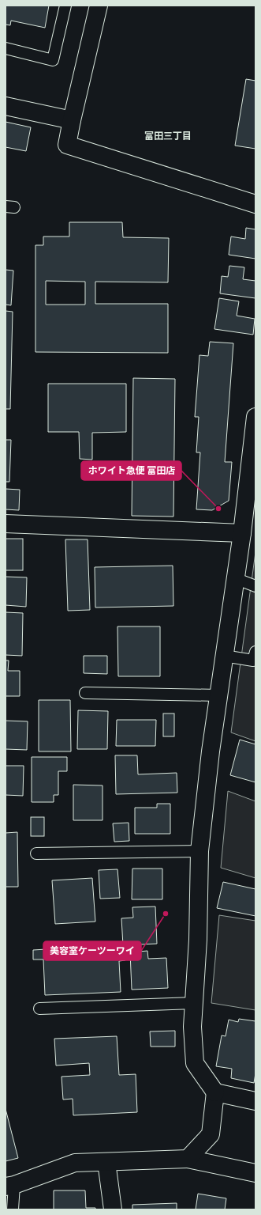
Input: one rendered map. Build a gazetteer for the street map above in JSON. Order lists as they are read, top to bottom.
{
  "districts": ["富田三丁目"],
  "places": ["ホワイト急便 富田店", "美容室ケーツーワイ"]
}
